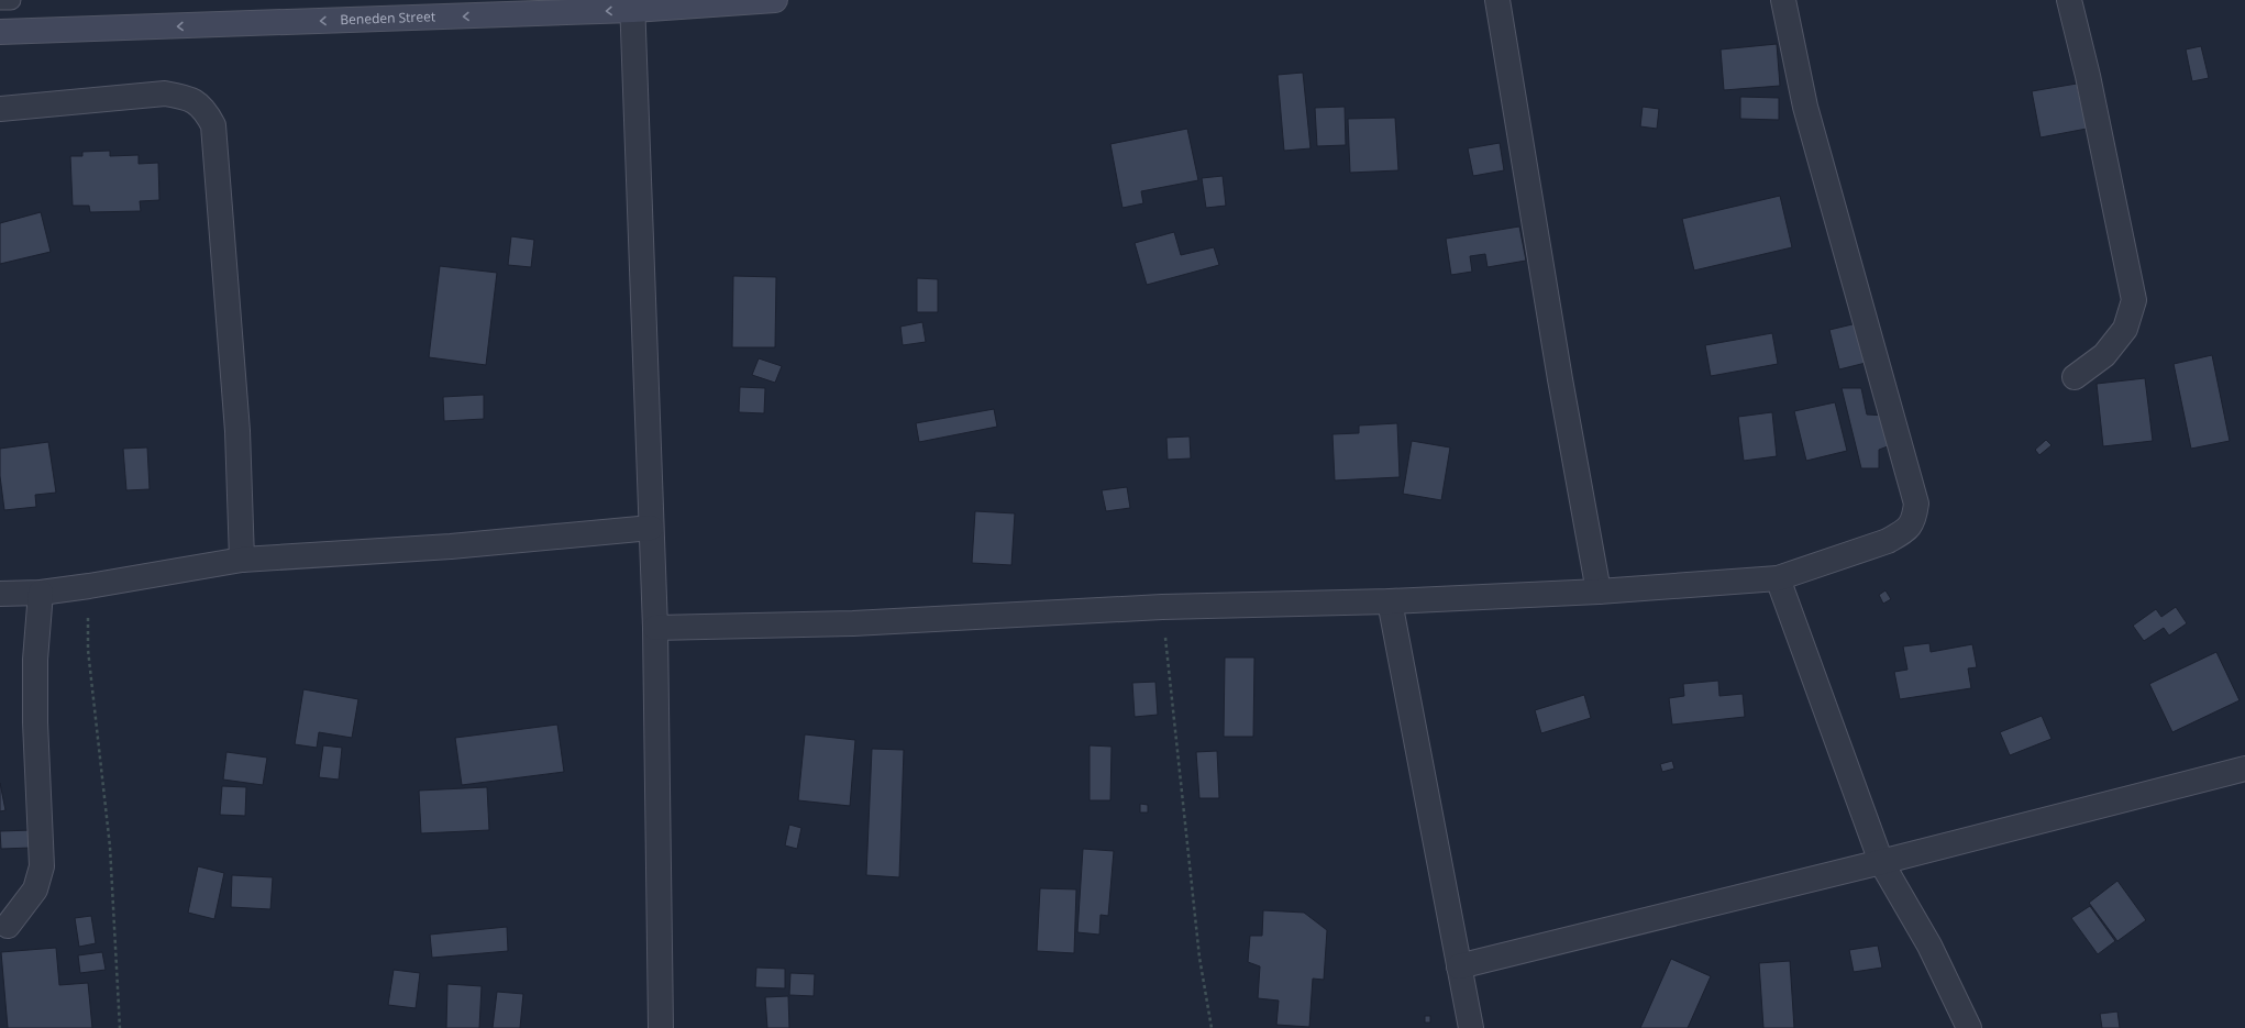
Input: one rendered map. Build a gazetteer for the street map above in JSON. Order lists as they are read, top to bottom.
{
  "streets": {
    "main road": ["Beneden Street"]
  },
  "one_way": ["Beneden Street"]
}
